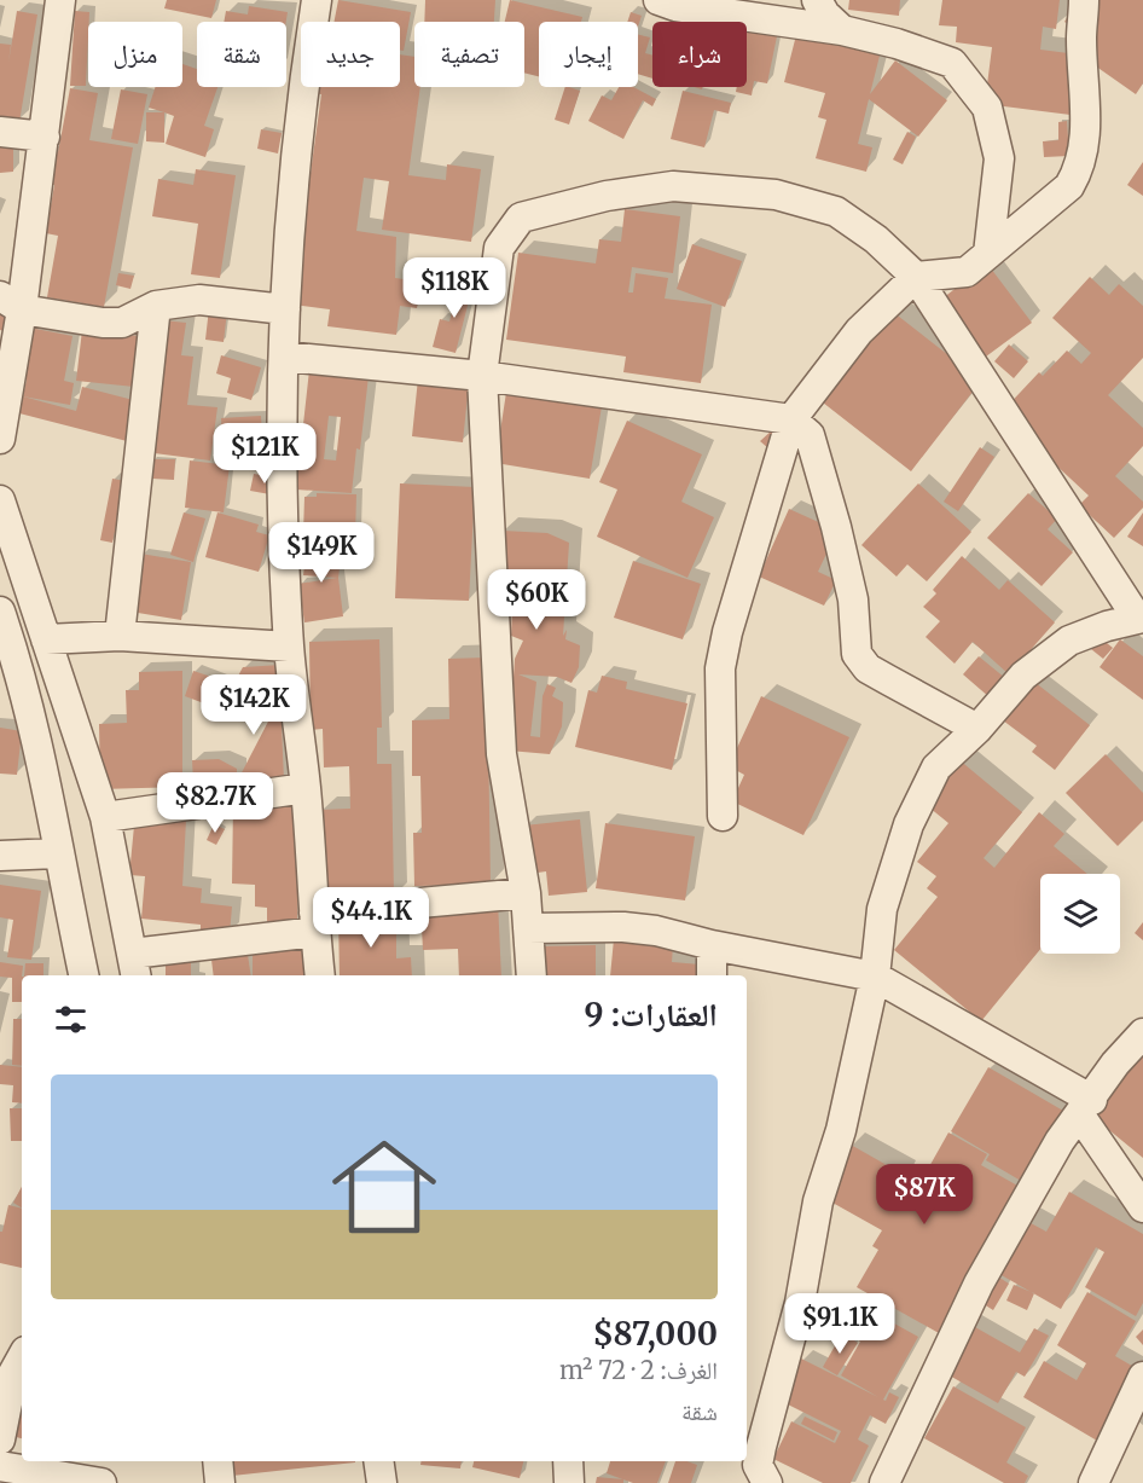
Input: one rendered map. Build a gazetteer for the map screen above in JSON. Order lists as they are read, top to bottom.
{
  "page": {
    "chip": [
      "شراء",
      "إيجار",
      "تصفية",
      "جديد",
      "شقة",
      "منزل"
    ],
    "price": [
      "$118K",
      "$121K",
      "$149K",
      "$60K",
      "$142K",
      "$82.7K",
      "$44.1K",
      "$87K",
      "$91.1K"
    ],
    "heading": "العقارات: 9",
    "list": [
      {
        "name": "$87,000",
        "note": "الغرف: 2 · 72 m² · شقة"
      }
    ]
  }
}
